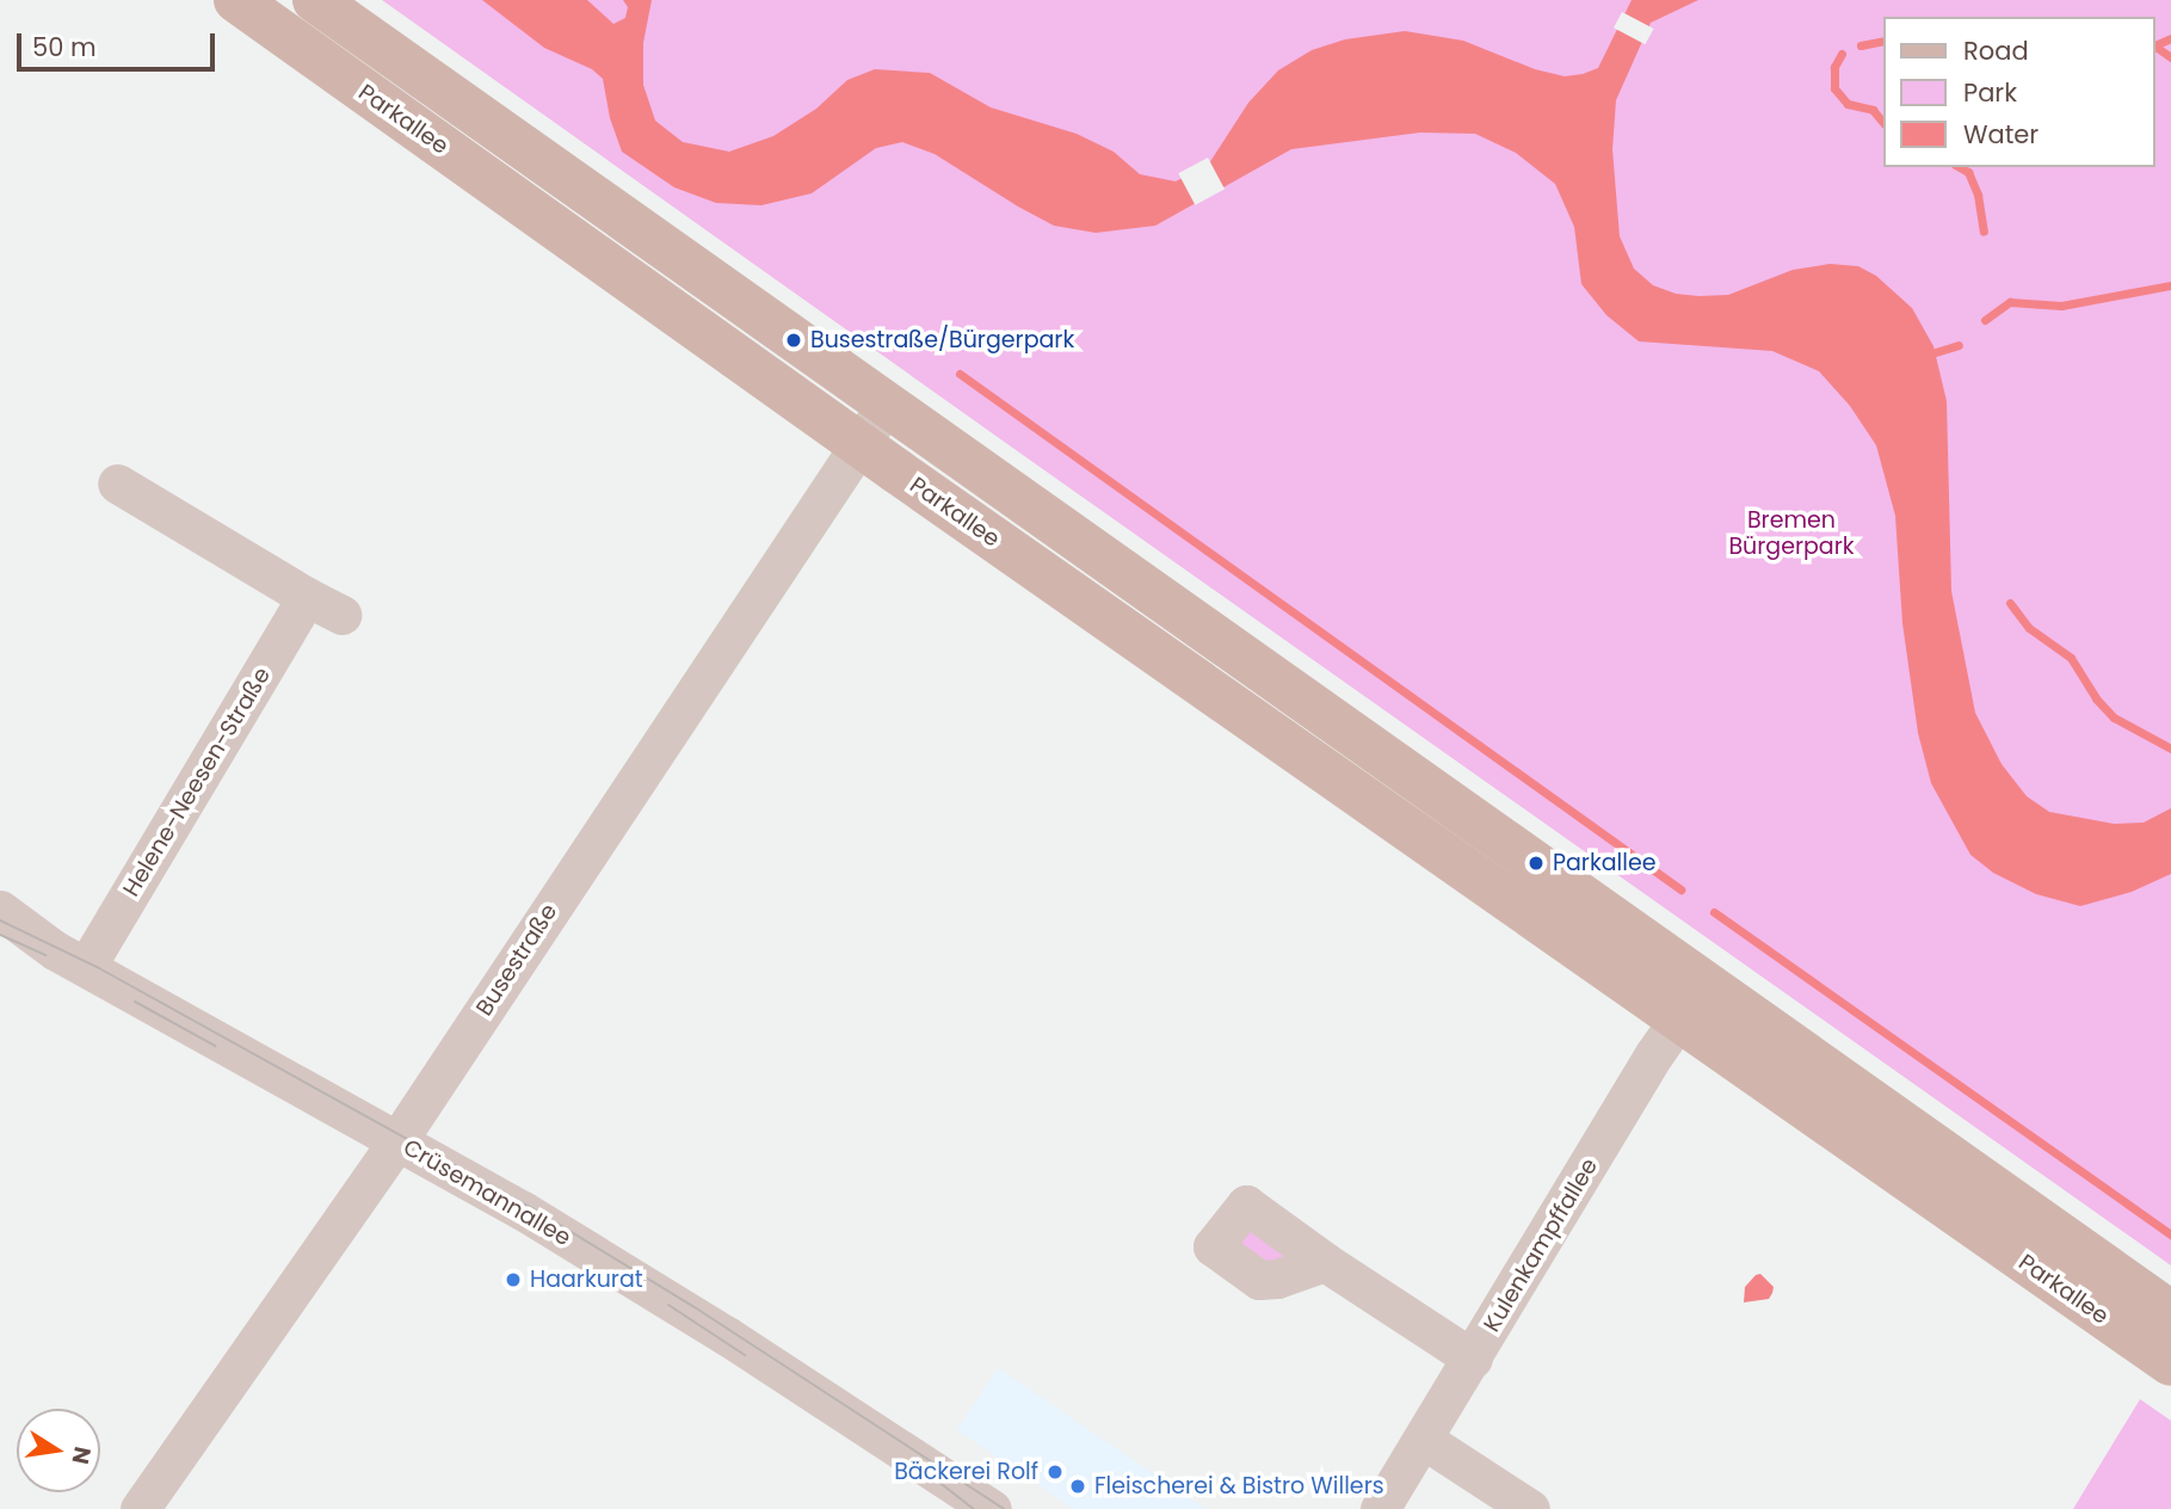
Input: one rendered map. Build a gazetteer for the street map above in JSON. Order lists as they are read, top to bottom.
{
  "streets": {
    "main road": ["Parkallee"],
    "street": [
      "Helene-Neesen-Straße",
      "Busestraße",
      "Crüsemannallee",
      "Kulenkampffallee"
    ]
  },
  "crossings": [
    ["Parkallee", "Busestraße"],
    ["Parkallee", "Kulenkampffallee"],
    ["Helene-Neesen-Straße", "Crüsemannallee"],
    ["Busestraße", "Crüsemannallee"]
  ],
  "parks": ["Bremen Bürgerpark"],
  "places": [
    "Busestraße/Bürgerpark",
    "Parkallee",
    "Haarkurat",
    "Bäckerei Rolf",
    "Fleischerei & Bistro Willers"
  ],
  "legend": ["Road", "Park", "Water"],
  "scale_bar": "50 m",
  "north": "right"
}
